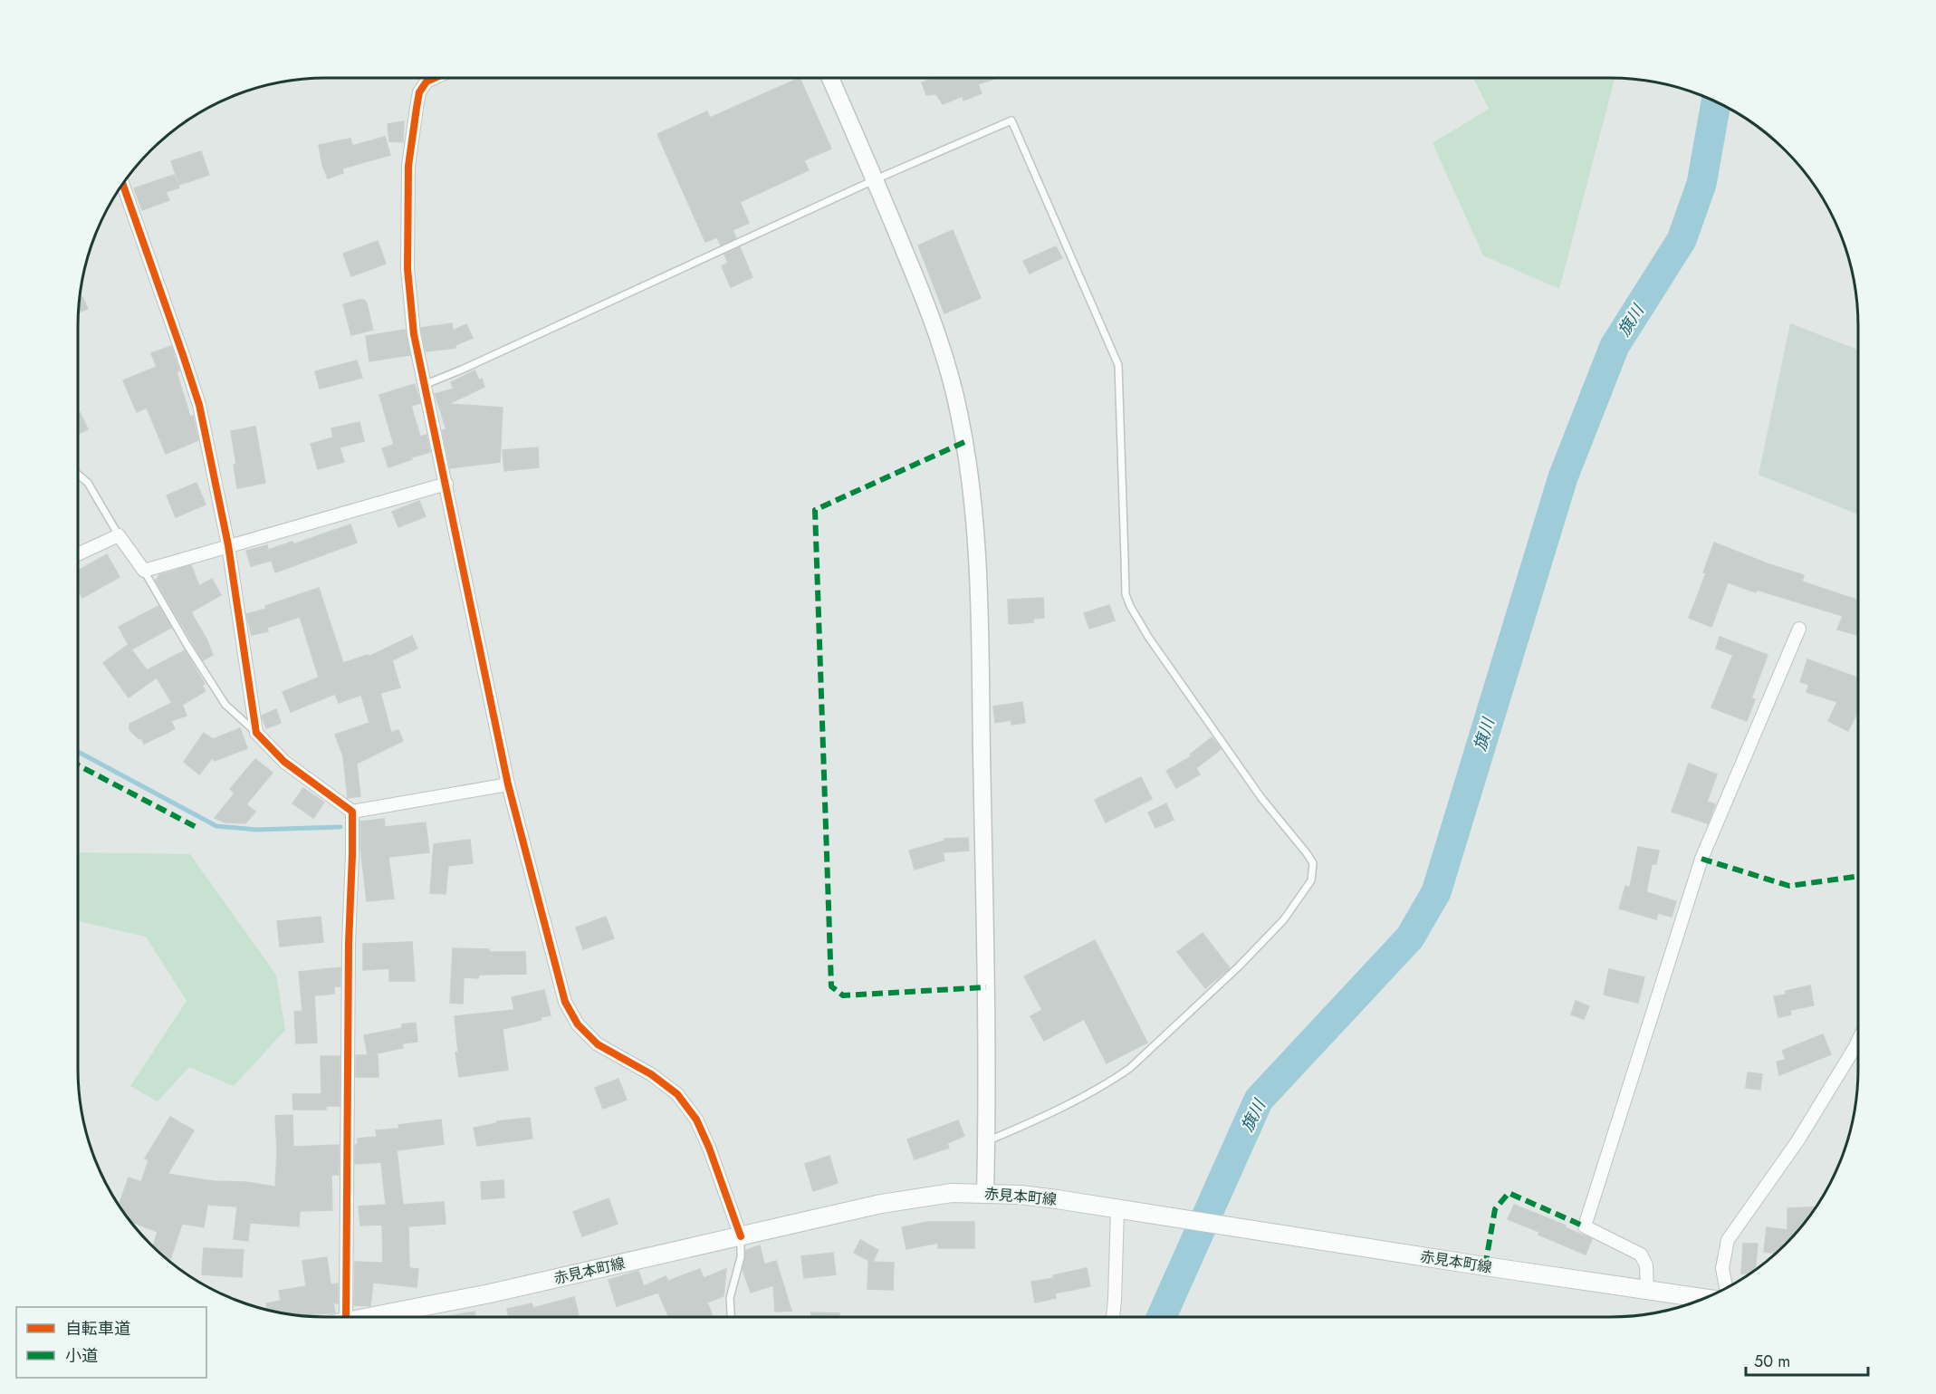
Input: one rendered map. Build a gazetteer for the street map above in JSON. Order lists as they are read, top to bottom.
{
  "streets": {
    "main road": ["赤見本町線"]
  },
  "water": ["旗川"],
  "legend": ["自転車道", "小道"],
  "scale_bar": "50 m"
}
